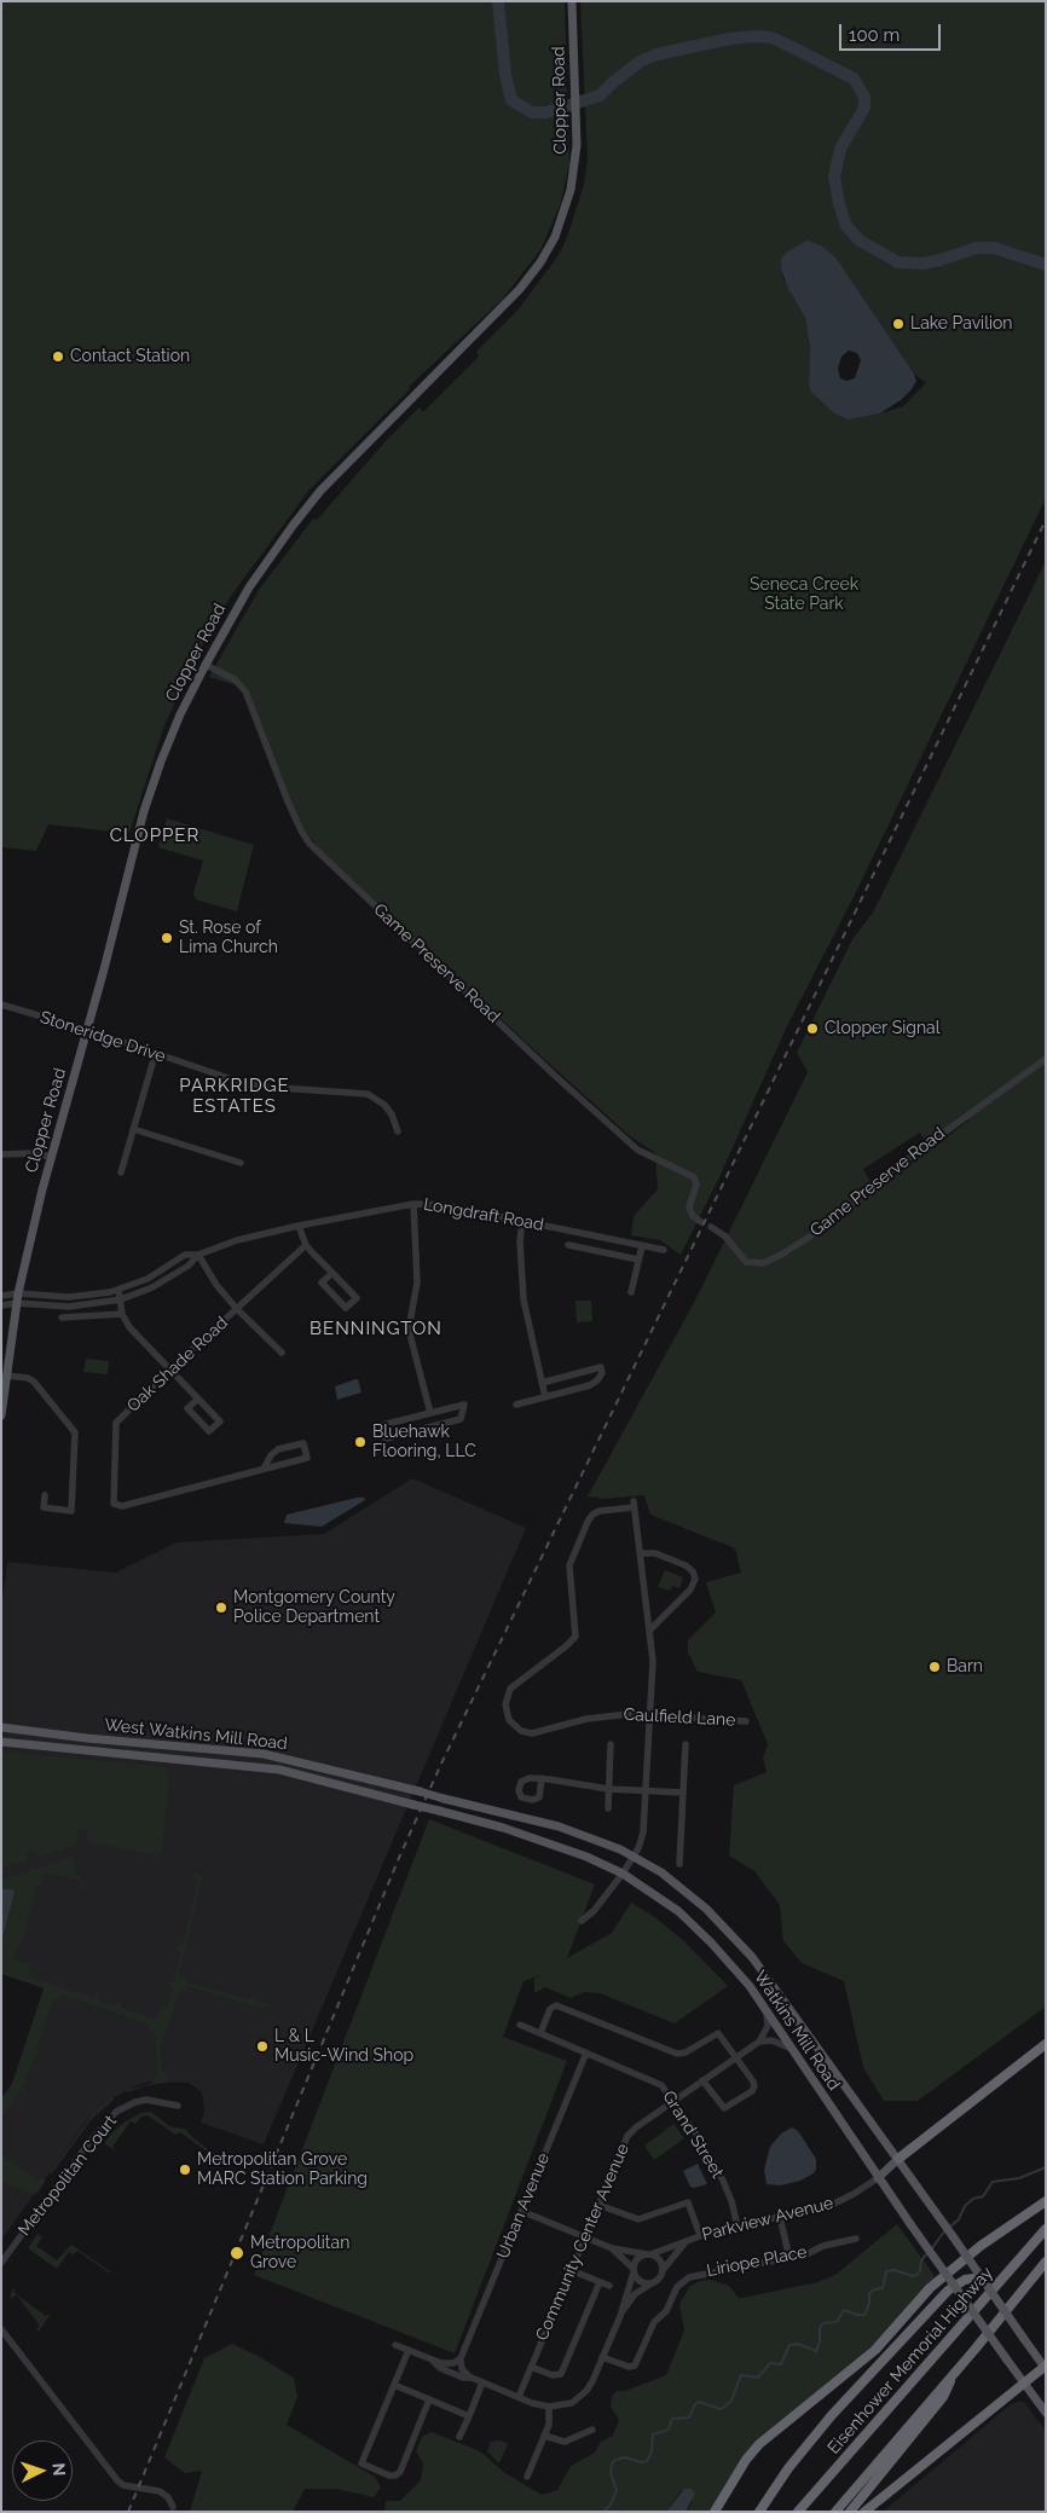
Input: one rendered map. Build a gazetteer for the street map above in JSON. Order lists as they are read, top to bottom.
{
  "streets": {
    "highway": ["Eisenhower Memorial Highway"],
    "main road": ["Clopper Road", "West Watkins Mill Road", "Watkins Mill Road"],
    "street": [
      "Game Preserve Road",
      "Stoneridge Drive",
      "Longdraft Road",
      "Oak Shade Road",
      "Caulfield Lane",
      "Grand Street",
      "Metropolitan Court",
      "Urban Avenue",
      "Parkview Avenue",
      "Community Center Avenue",
      "Liriope Place"
    ]
  },
  "crossings": [
    ["Clopper Road", "Game Preserve Road"],
    ["Clopper Road", "Stoneridge Drive"],
    ["Clopper Road", "Longdraft Road"],
    ["West Watkins Mill Road", "Watkins Mill Road"],
    ["Watkins Mill Road", "Parkview Avenue"],
    ["Grand Street", "Urban Avenue"],
    ["Grand Street", "Parkview Avenue"],
    ["Grand Street", "Community Center Avenue"]
  ],
  "districts": ["CLOPPER", "PARKRIDGE ESTATES", "BENNINGTON"],
  "parks": ["Seneca Creek State Park"],
  "places": [
    "Lake Pavilion",
    "Contact Station",
    "St. Rose of Lima Church",
    "Clopper Signal",
    "Bluehawk Flooring, LLC",
    "Montgomery County Police Department",
    "Barn",
    "L & L Music-Wind Shop",
    "Metropolitan Grove MARC Station Parking",
    "Metropolitan Grove"
  ],
  "scale_bar": "100 m",
  "north": "right"
}
